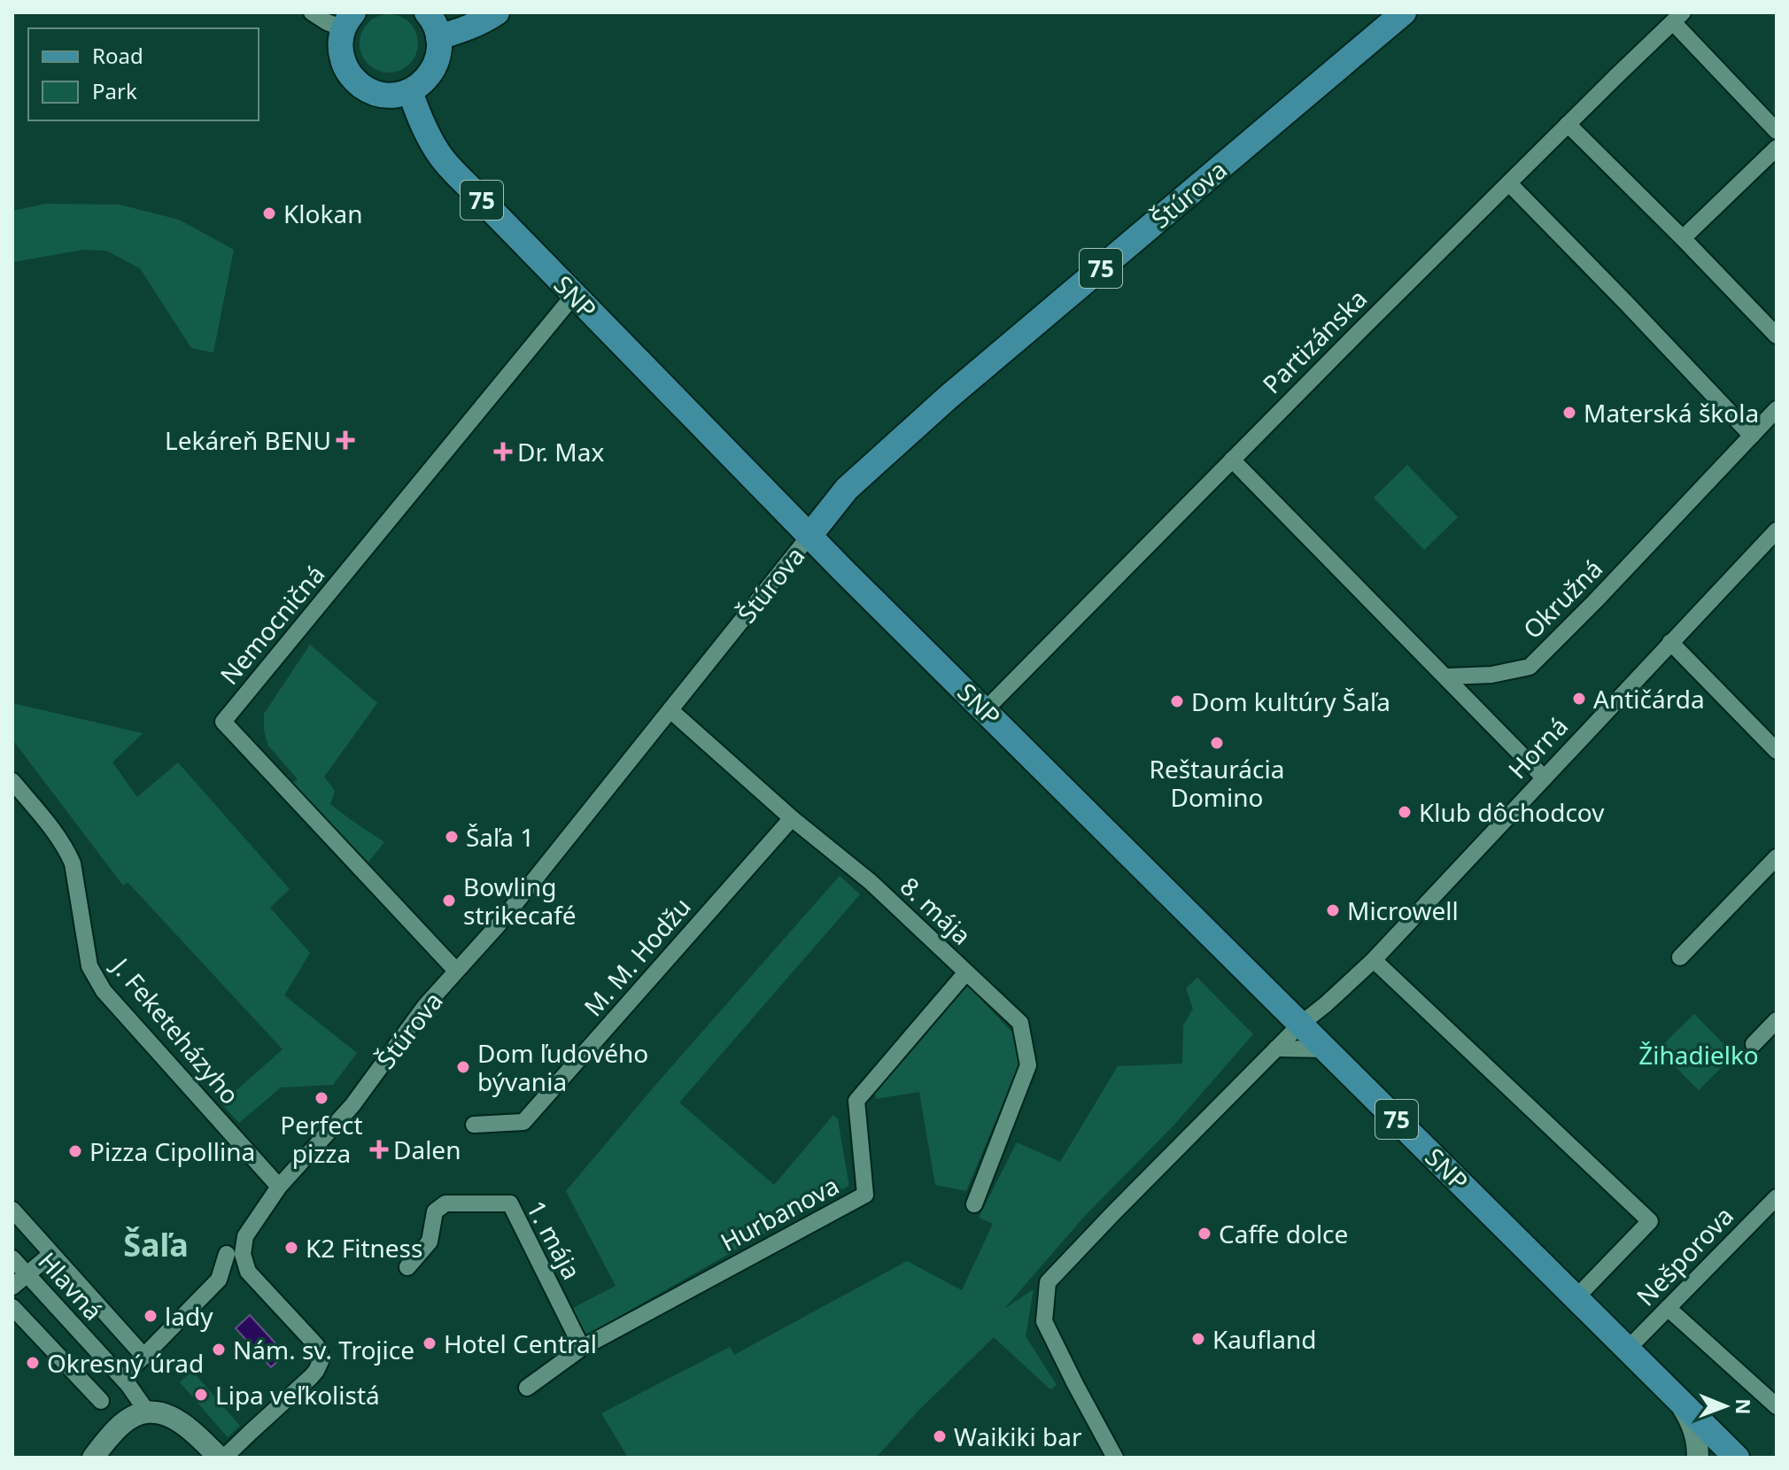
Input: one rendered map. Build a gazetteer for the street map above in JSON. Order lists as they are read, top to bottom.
{
  "streets": {
    "main road": ["Štúrova", "75", "SNP"],
    "street": [
      "Partizánska",
      "Okružná",
      "Nemocničná",
      "Horná",
      "8. mája",
      "M. M. Hodžu",
      "J. Feketeházyho",
      "Hurbanova",
      "1. mája",
      "Nešporova",
      "Hlavná"
    ]
  },
  "crossings": [
    ["Štúrova", "SNP"],
    ["Štúrova", "Nemocničná"],
    ["Štúrova", "8. mája"],
    ["Štúrova", "J. Feketeházyho"],
    ["Štúrova", "Hlavná"],
    ["SNP", "Partizánska"],
    ["SNP", "Nemocničná"],
    ["SNP", "Horná"],
    ["SNP", "Nešporova"],
    ["8. mája", "M. M. Hodžu"],
    ["8. mája", "Hurbanova"],
    ["Hurbanova", "1. mája"]
  ],
  "districts": ["Šaľa"],
  "parks": ["Žihadielko"],
  "places": {
    "other": [
      "Klokan",
      "Materská škola",
      "Antičárda",
      "Dom kultúry Šaľa",
      "Reštaurácia Domino",
      "Klub dôchodcov",
      "Šaľa 1",
      "Bowling strikecafé",
      "Microwell",
      "Dom ľudového bývania",
      "Perfect pizza",
      "Pizza Cipollina",
      "Caffe dolce",
      "K2 Fitness",
      "lady",
      "Kaufland",
      "Hotel Central",
      "Nám. sv. Trojice",
      "Okresný úrad",
      "Lipa veľkolistá",
      "Waikiki bar"
    ],
    "health": ["Lekáreň BENU", "Dr. Max", "Dalen"]
  },
  "legend": ["Road", "Park"],
  "north": "right"
}
